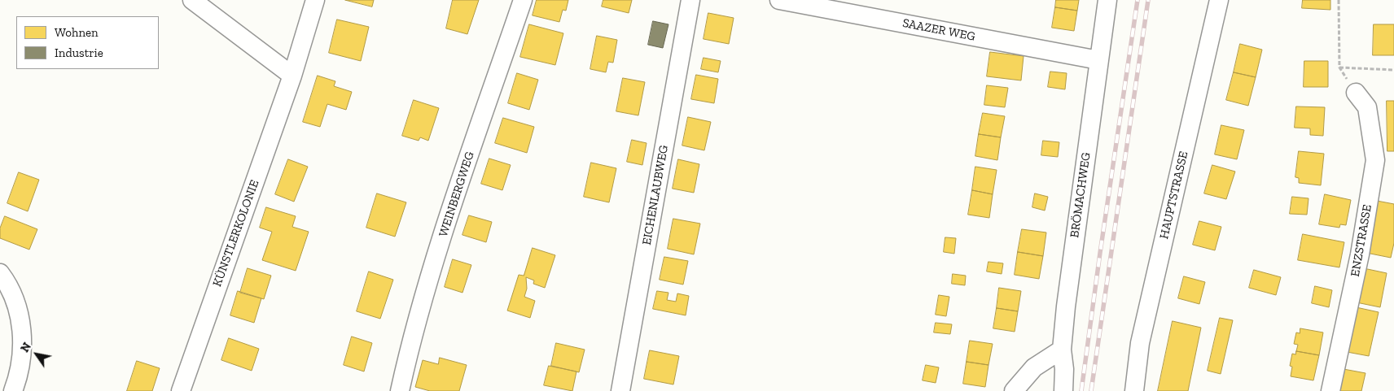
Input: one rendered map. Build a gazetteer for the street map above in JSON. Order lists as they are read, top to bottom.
{
  "streets": {
    "street": [
      "SAAZER WEG",
      "WEINBERGWEG",
      "EICHENLAUBWEG",
      "BRÖMACHWEG",
      "HAUPTSTRASSE",
      "KÜNSTLERKOLONIE",
      "ENZSTRASSE"
    ]
  },
  "crossings": [
    ["SAAZER WEG", "BRÖMACHWEG"]
  ],
  "legend": ["Wohnen", "Industrie"],
  "north": "top left"
}
